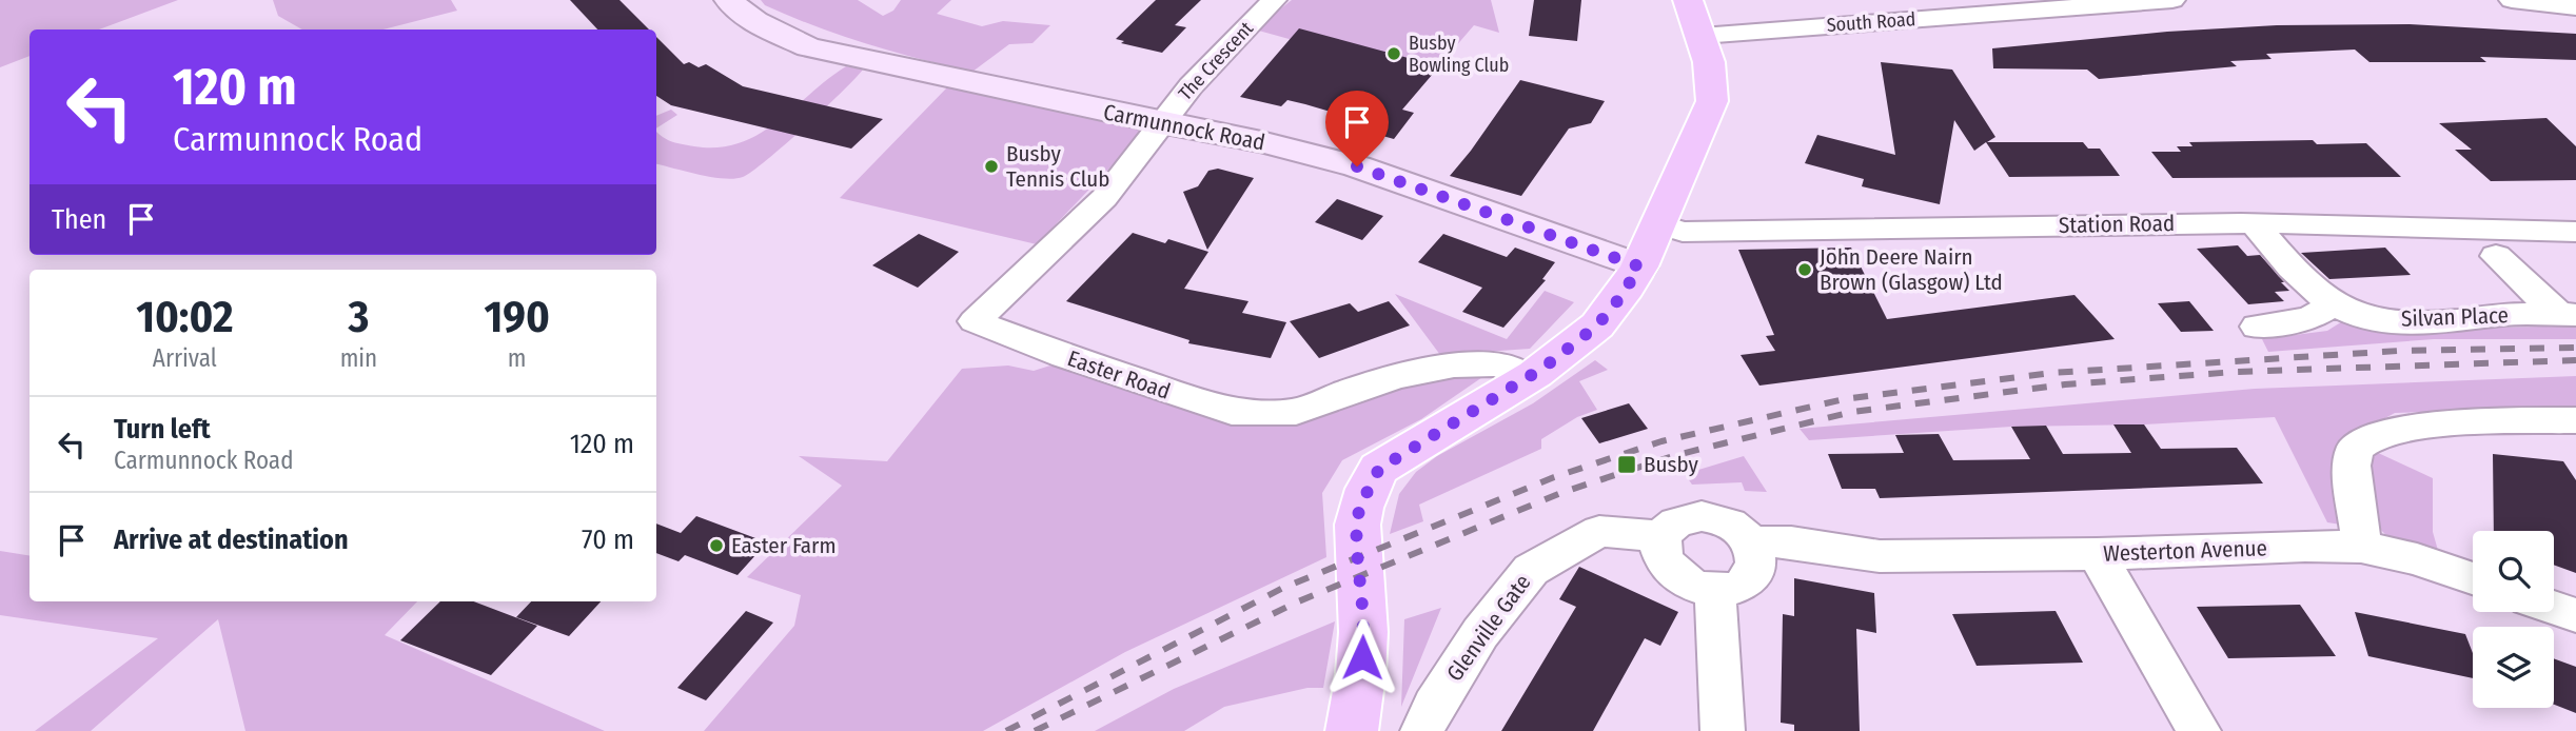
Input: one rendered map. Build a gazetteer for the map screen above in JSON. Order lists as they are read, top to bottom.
{
  "streets": {
    "main road": ["Carmunnock Road"],
    "street": [
      "South Road",
      "The Crescent",
      "Station Road",
      "Silvan Place",
      "Easter Road",
      "Westerton Avenue",
      "Glenville Gate"
    ]
  },
  "crossings": [
    ["The Crescent", "Carmunnock Road"],
    ["The Crescent", "Easter Road"],
    ["Carmunnock Road", "Easter Road"],
    ["Station Road", "Silvan Place"],
    ["Westerton Avenue", "Glenville Gate"]
  ],
  "places": {
    "other": [
      "Busby Bowling Club",
      "Busby Tennis Club",
      "John Deere Nairn Brown (Glasgow) Ltd",
      "Easter Farm"
    ],
    "transit": ["Busby"]
  },
  "page": {
    "turn": ["120 m", "Carmunnock Road"],
    "then": "Then",
    "eta": [
      "10:02",
      "Arrival",
      "3",
      "min",
      "190",
      "m"
    ],
    "list": [
      {
        "name": "Turn left",
        "note": "Carmunnock Road",
        "value": "120 m"
      },
      {
        "name": "Arrive at destination",
        "value": "70 m"
      }
    ]
  }
}
